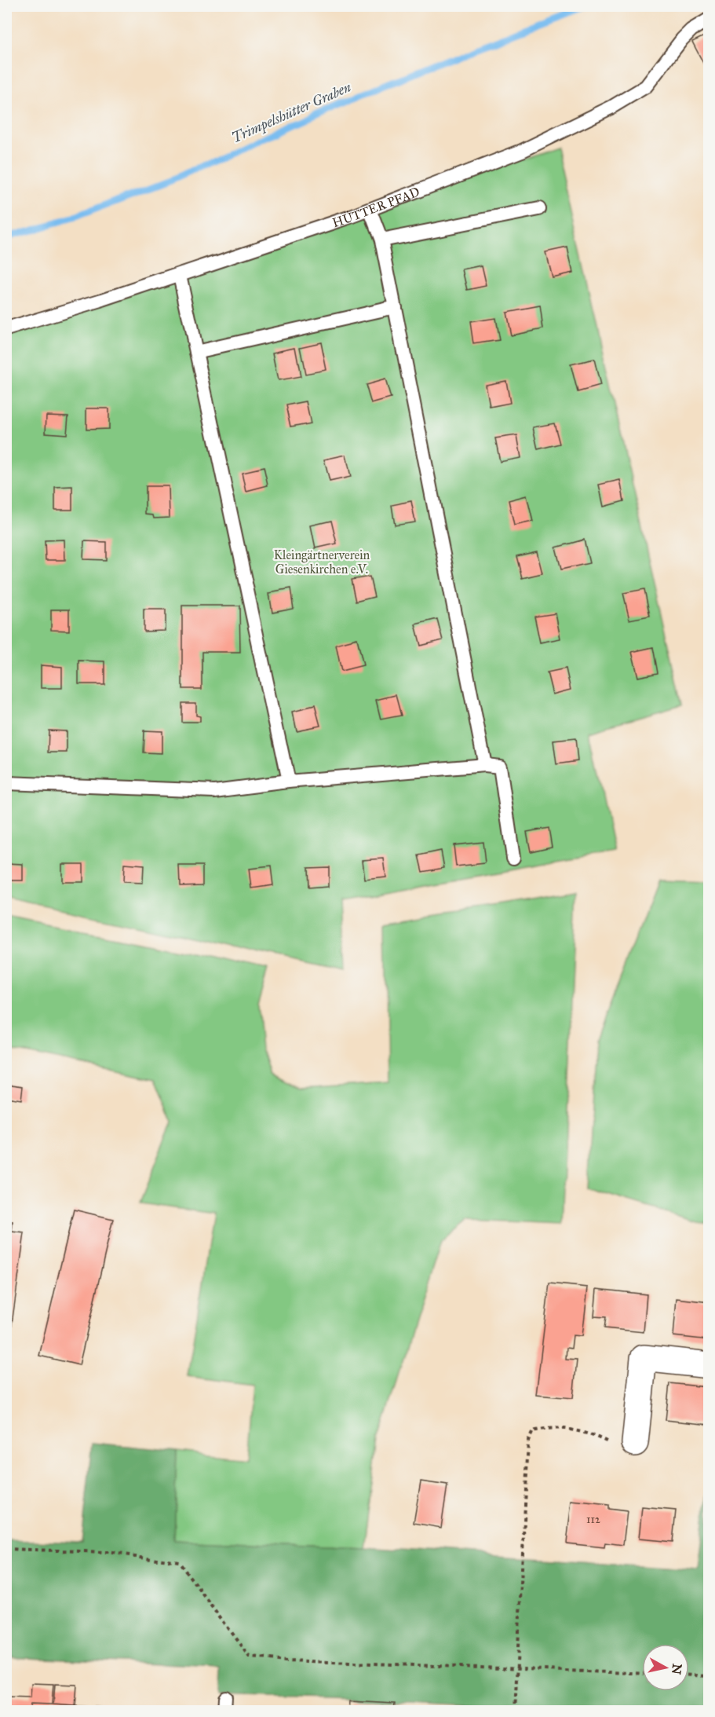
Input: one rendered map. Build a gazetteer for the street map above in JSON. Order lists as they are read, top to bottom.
{
  "streets": {
    "lane": ["HÜTTER PFAD"]
  },
  "water": ["Trimpelshütter Graben"],
  "parks": ["Kleingärtnerverein Giesenkirchen e.V."],
  "house_numbers": ["112"],
  "north": "right"
}
